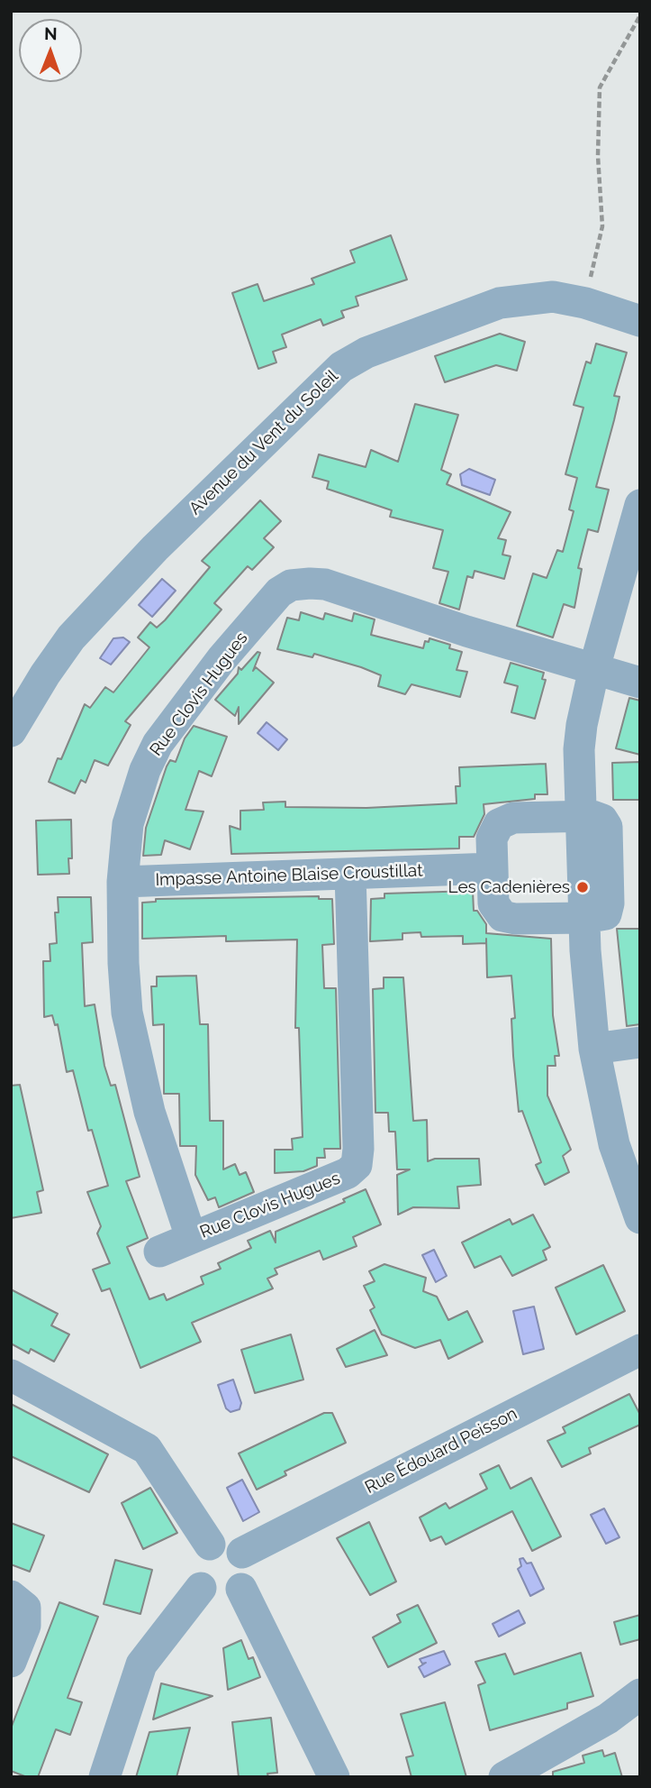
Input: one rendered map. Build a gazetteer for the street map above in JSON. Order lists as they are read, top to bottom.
{
  "streets": {
    "street": [
      "Avenue du Vent du Soleil",
      "Rue Clovis Hugues",
      "Impasse Antoine Blaise Croustillat",
      "Rue Édouard Peisson"
    ]
  },
  "crossings": [
    ["Rue Clovis Hugues", "Impasse Antoine Blaise Croustillat"]
  ],
  "places": ["Les Cadenières"],
  "north": "top"
}
